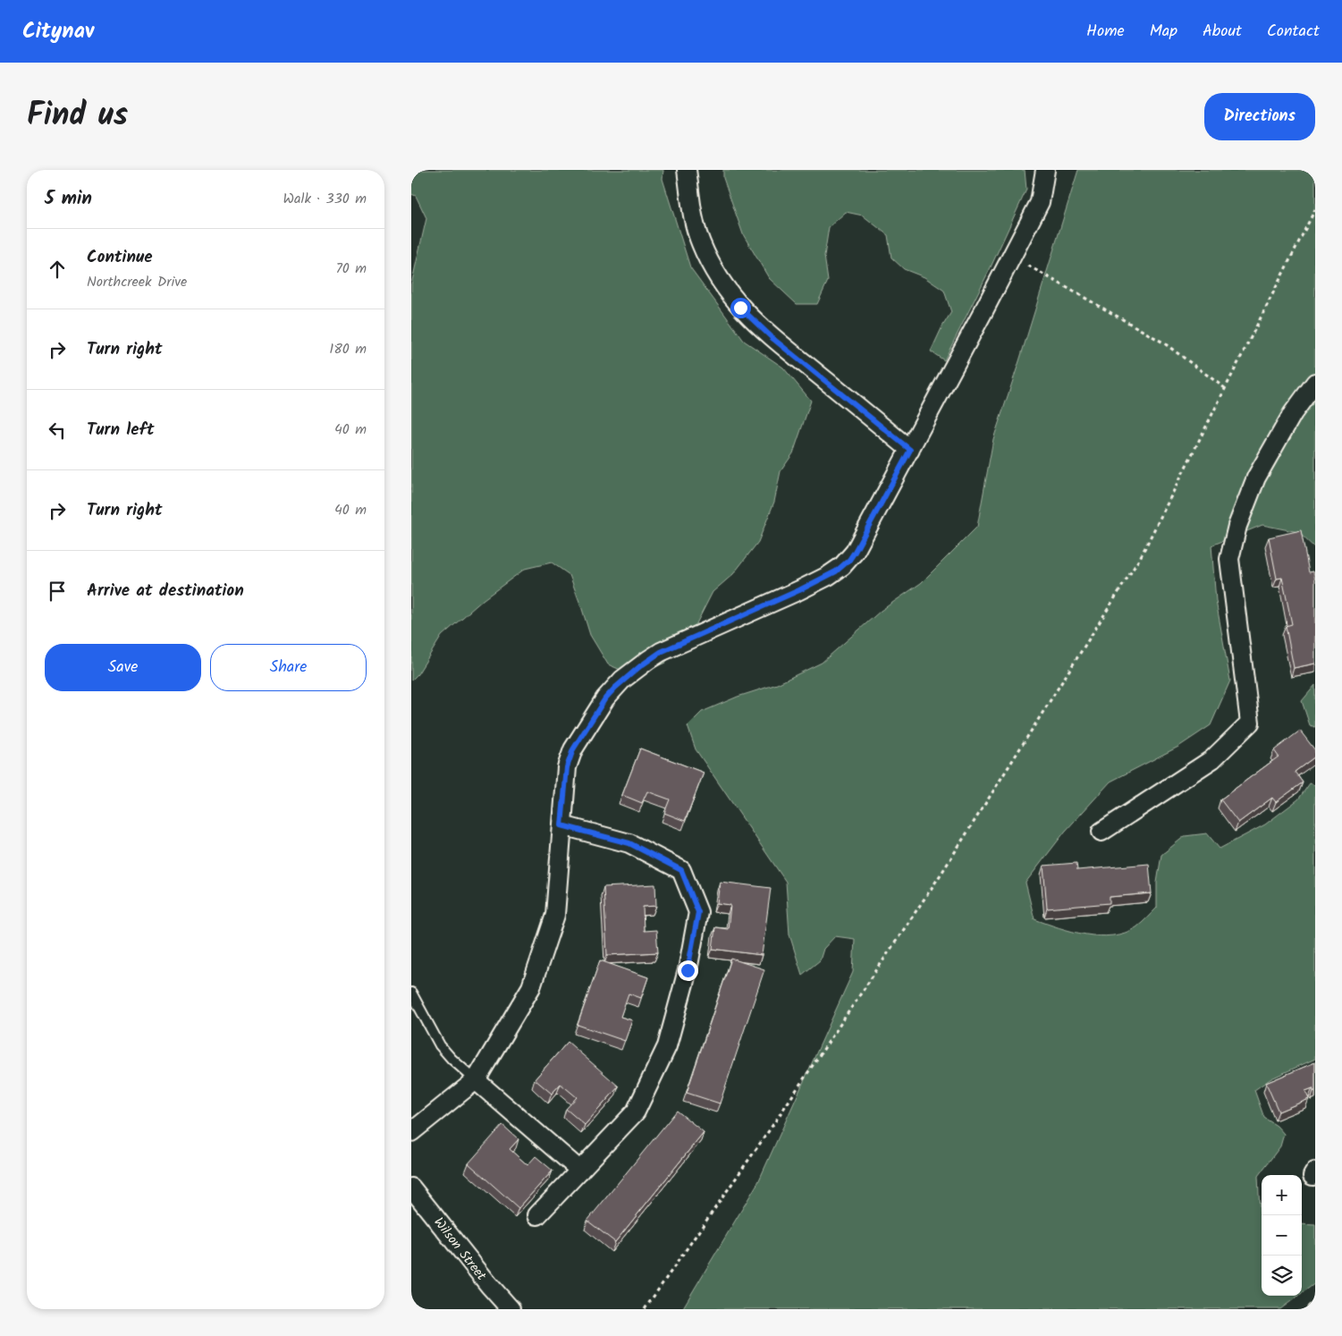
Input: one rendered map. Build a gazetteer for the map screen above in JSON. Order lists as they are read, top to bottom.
{
  "streets": {
    "street": ["Wilson Street"]
  },
  "page": {
    "header": "Citynav",
    "nav": [
      "Home",
      "Map",
      "About",
      "Contact"
    ],
    "title": "Find us",
    "buttons": [
      "Directions",
      ["Save", "Share"]
    ],
    "heading": ["5 min", "Walk · 330 m"],
    "list": [
      ["Continue", "Northcreek Drive", "70 m"],
      ["Turn right", "180 m"],
      ["Turn left", "40 m"],
      ["Turn right", "40 m"],
      "Arrive at destination"
    ],
    "map_buttons": ["+", "−"]
  }
}
